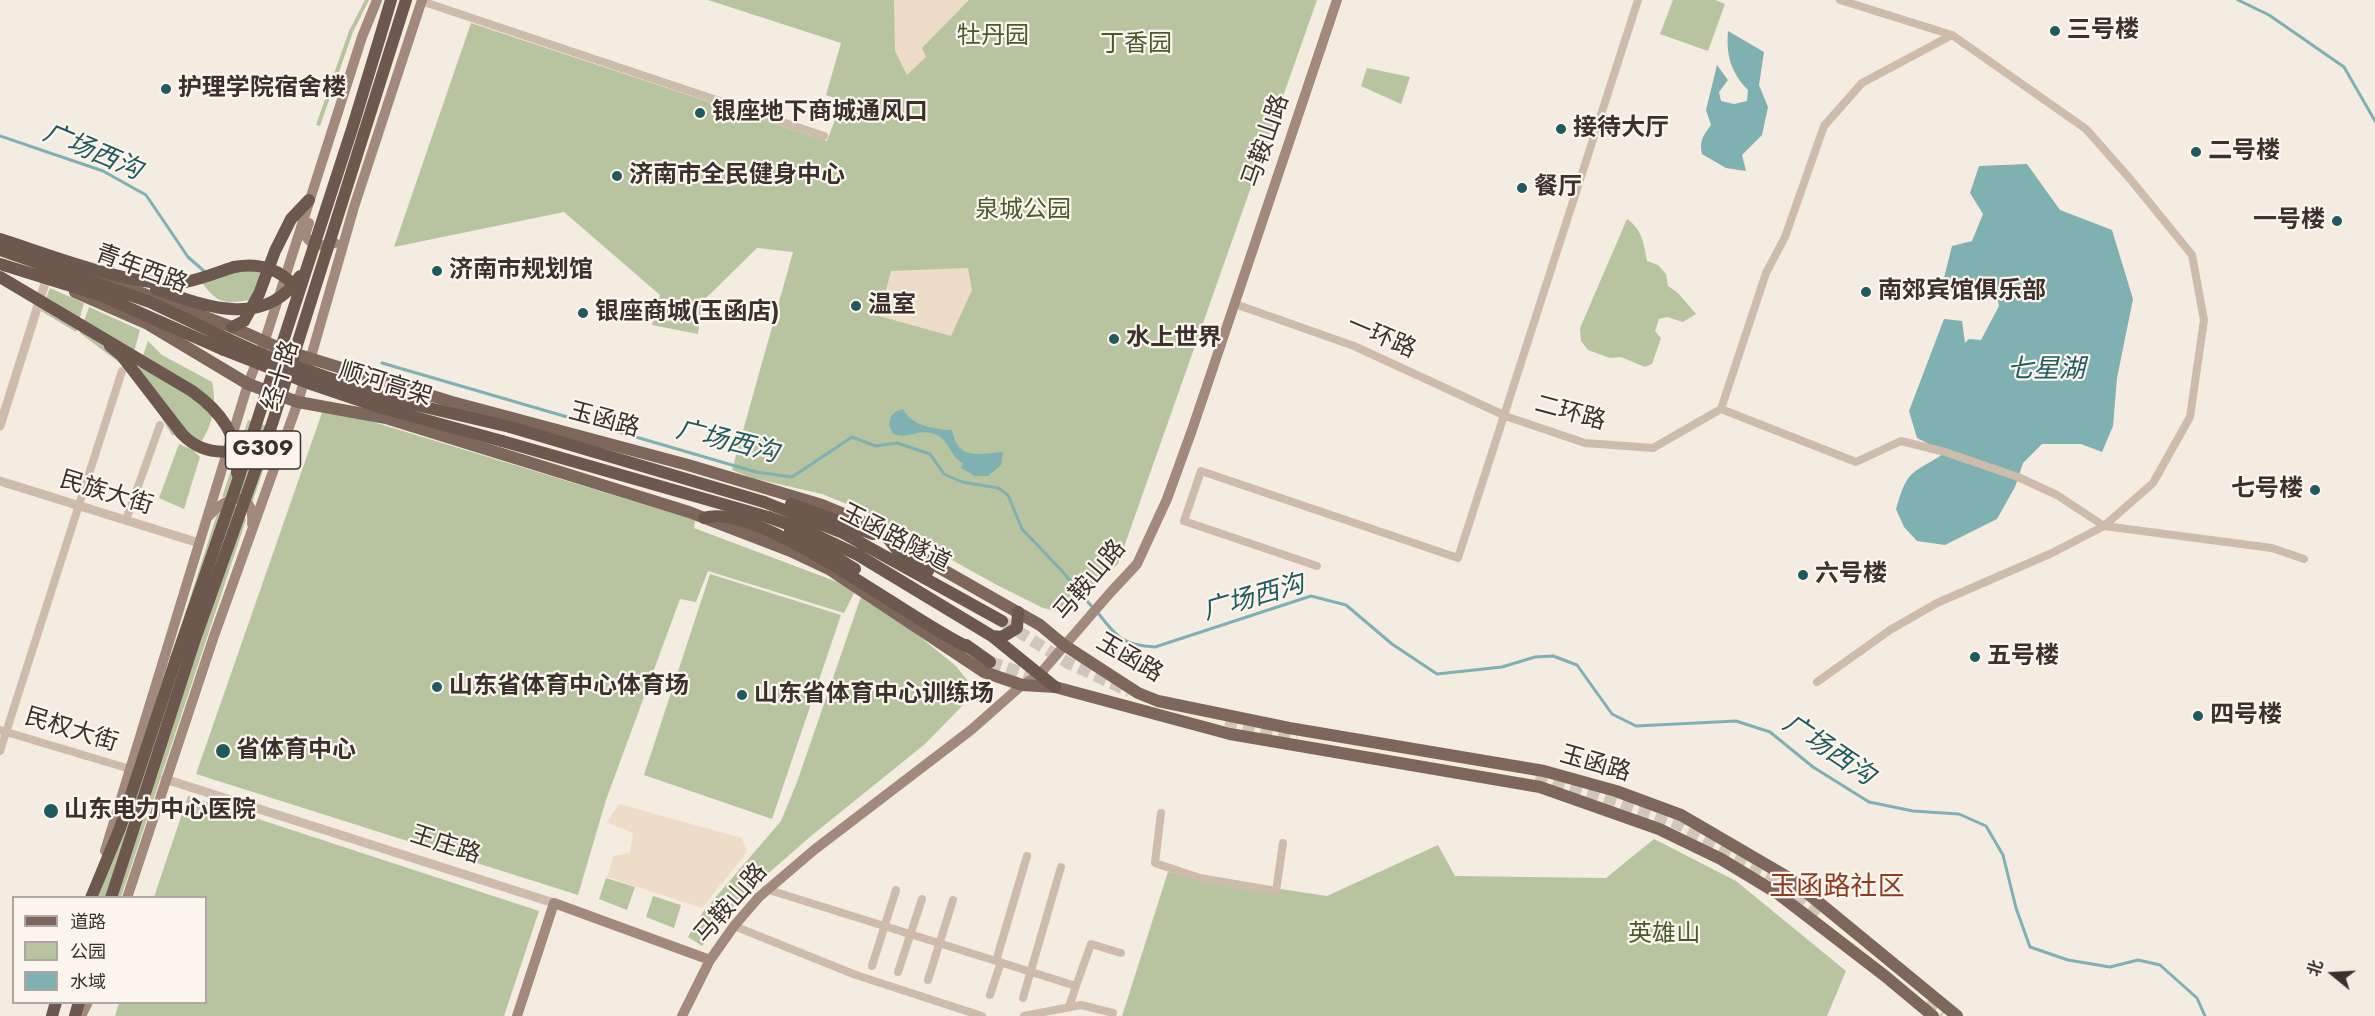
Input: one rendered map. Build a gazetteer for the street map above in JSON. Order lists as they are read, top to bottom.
{
  "streets": {
    "highway": [
      "经十路",
      "顺河高架",
      "G309",
      "玉函路隧道"
    ],
    "main road": [
      "马鞍山路",
      "青年西路",
      "玉函路",
      "王庄路"
    ],
    "street": [
      "一环路",
      "二环路",
      "民族大街",
      "民权大街"
    ]
  },
  "crossings": [
    ["马鞍山路", "一环路"],
    ["马鞍山路", "玉函路"],
    ["马鞍山路", "王庄路"],
    ["青年西路", "经十路"],
    ["青年西路", "顺河高架"],
    ["青年西路", "玉函路"],
    ["一环路", "二环路"],
    ["经十路", "玉函路"],
    ["经十路", "民族大街"],
    ["经十路", "民权大街"],
    ["经十路", "王庄路"],
    ["顺河高架", "玉函路隧道"]
  ],
  "districts": ["玉函路社区"],
  "water": ["广场西沟", "七星湖"],
  "parks": [
    "牡丹园",
    "丁香园",
    "泉城公园",
    "英雄山"
  ],
  "places": [
    "三号楼",
    "护理学院宿舍楼",
    "银座地下商城通风口",
    "接待大厅",
    "二号楼",
    "济南市全民健身中心",
    "餐厅",
    "一号楼",
    "济南市规划馆",
    "南郊宾馆俱乐部",
    "温室",
    "银座商城(玉函店)",
    "水上世界",
    "七号楼",
    "六号楼",
    "五号楼",
    "山东省体育中心体育场",
    "山东省体育中心训练场",
    "四号楼",
    "省体育中心",
    "山东电力中心医院"
  ],
  "legend": ["道路", "公园", "水域"],
  "north": "left"
}
